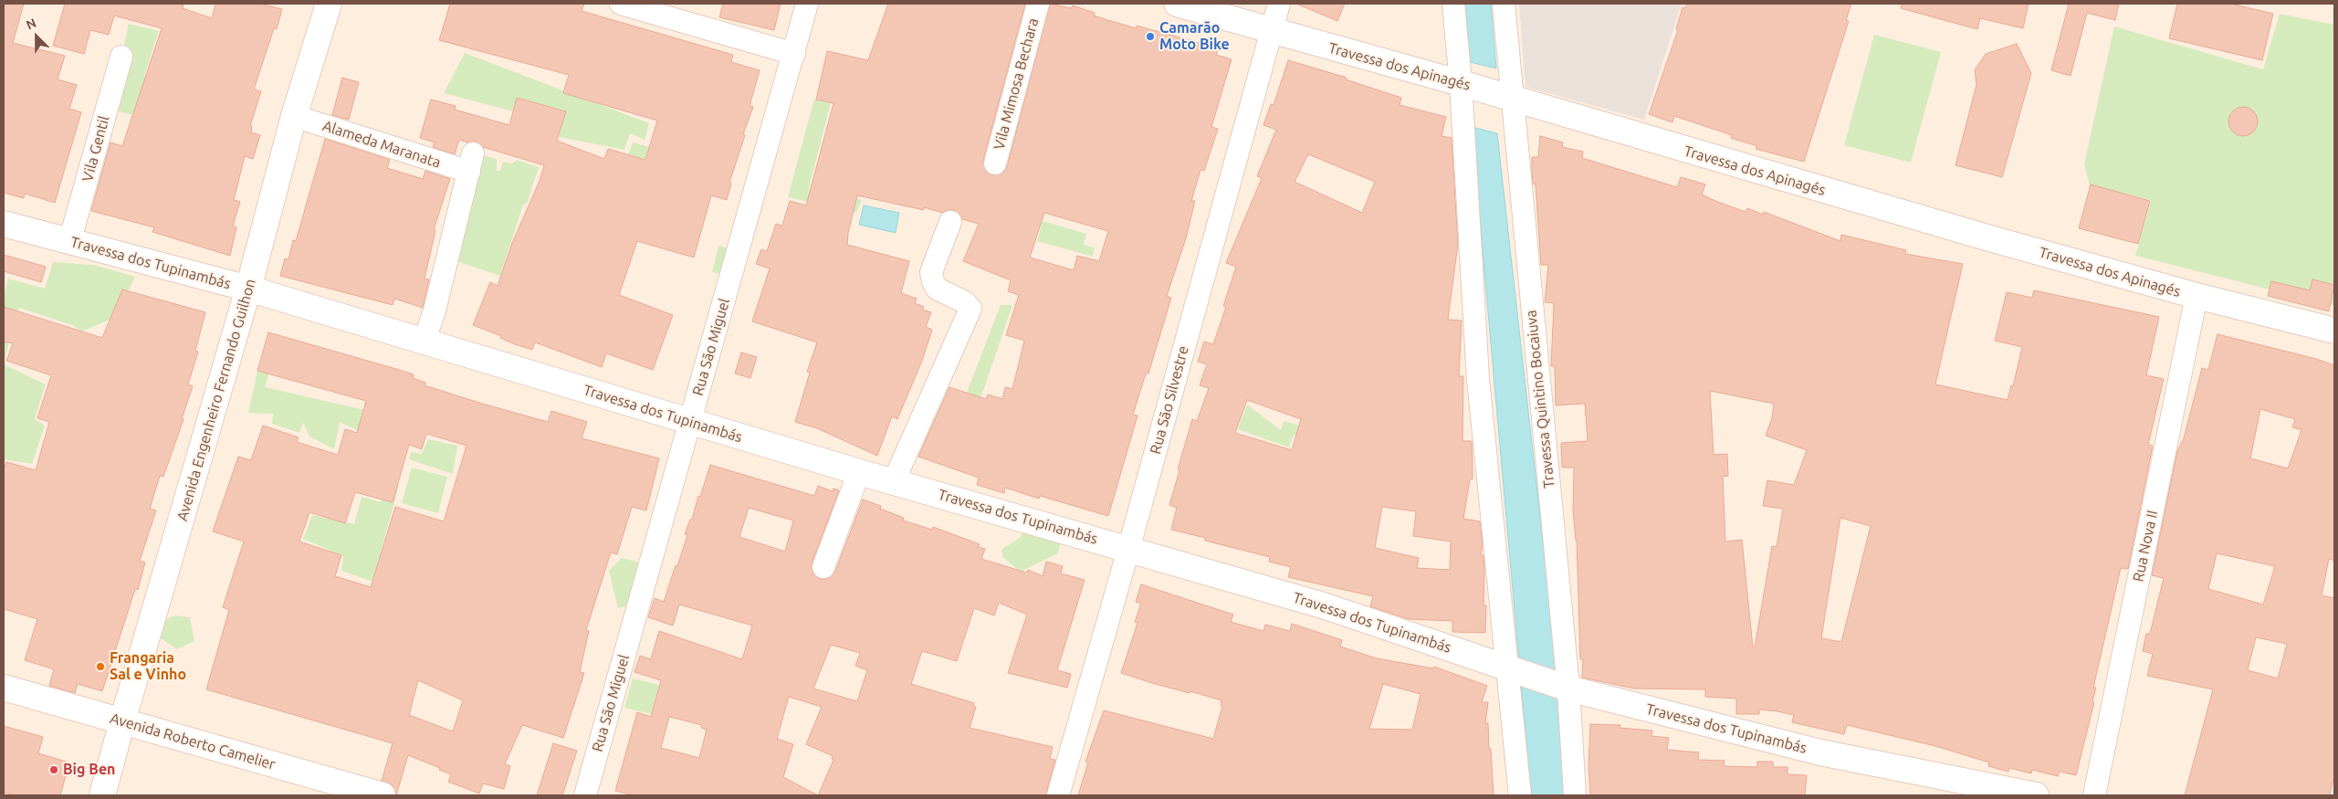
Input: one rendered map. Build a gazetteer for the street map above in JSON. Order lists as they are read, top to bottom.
{
  "streets": {
    "street": [
      "Travessa dos Apinagés",
      "Vila Mimosa Bechara",
      "Alameda Maranata",
      "Vila Gentil",
      "Travessa dos Tupinambás",
      "Rua São Miguel",
      "Travessa Quintino Bocaiuva",
      "Avenida Engenheiro Fernando Guilhon",
      "Rua São Silvestre",
      "Rua Nova II",
      "Avenida Roberto Camelier"
    ]
  },
  "crossings": [
    ["Travessa dos Apinagés", "Travessa Quintino Bocaiuva"],
    ["Travessa dos Apinagés", "Rua São Silvestre"],
    ["Travessa dos Apinagés", "Rua Nova II"],
    ["Alameda Maranata", "Travessa dos Tupinambás"],
    ["Alameda Maranata", "Avenida Engenheiro Fernando Guilhon"],
    ["Vila Gentil", "Travessa dos Tupinambás"],
    ["Travessa dos Tupinambás", "Rua São Miguel"],
    ["Travessa dos Tupinambás", "Travessa Quintino Bocaiuva"],
    ["Travessa dos Tupinambás", "Avenida Engenheiro Fernando Guilhon"],
    ["Travessa dos Tupinambás", "Rua São Silvestre"],
    ["Avenida Engenheiro Fernando Guilhon", "Avenida Roberto Camelier"]
  ],
  "places": ["Camarão Moto Bike", "Frangaria Sal e Vinho", "Big Ben"],
  "north": "top left"
}
